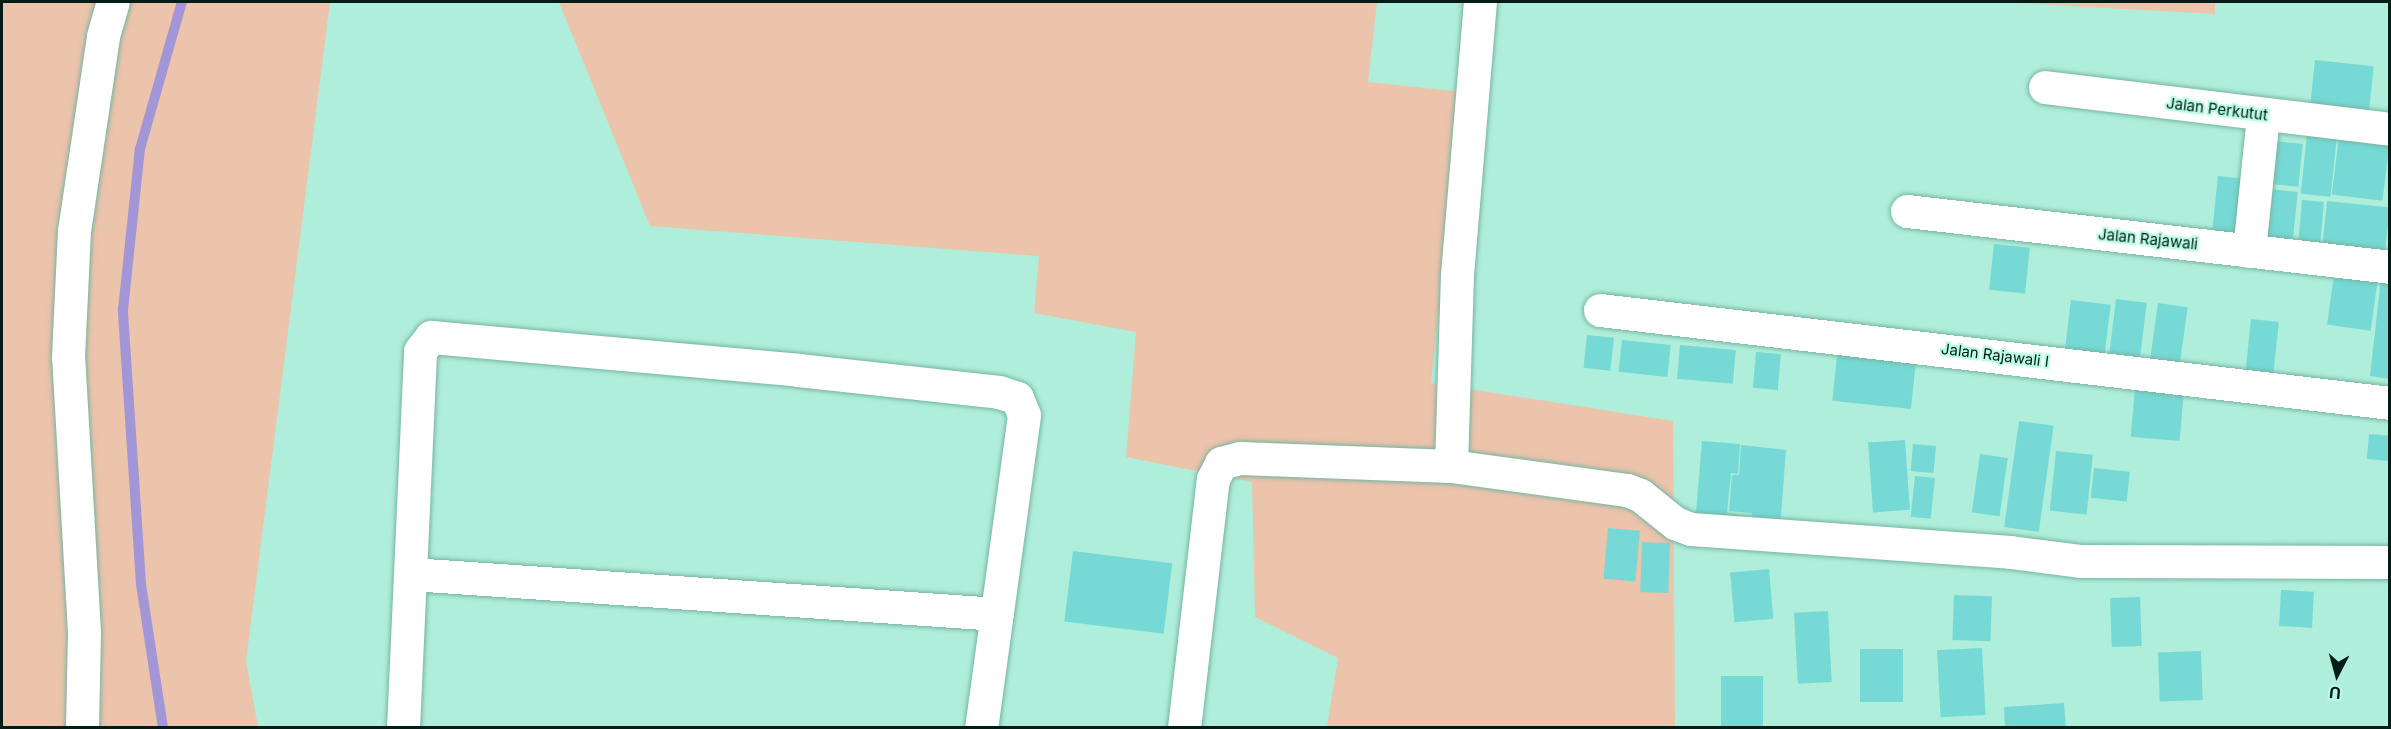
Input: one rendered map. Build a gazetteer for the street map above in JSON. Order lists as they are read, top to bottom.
{
  "streets": {
    "street": ["Jalan Perkutut", "Jalan Rajawali", "Jalan Rajawali I"]
  },
  "north": "bottom"
}
